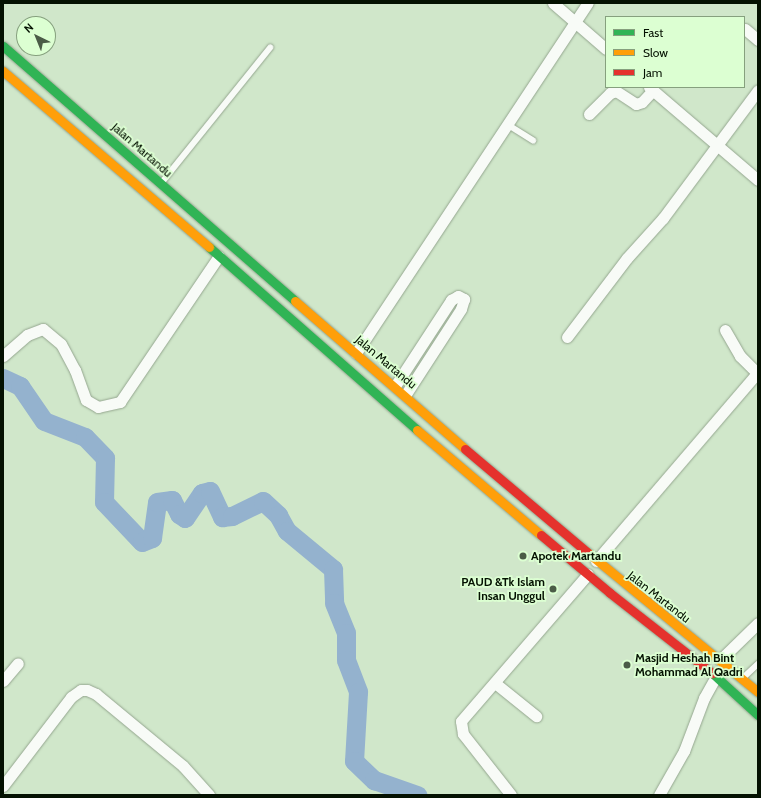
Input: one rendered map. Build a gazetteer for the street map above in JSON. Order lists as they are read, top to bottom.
{
  "streets": {
    "highway": ["Jalan Martandu"]
  },
  "places": ["Apotek Martandu", "PAUD &Tk Islam Insan Unggul", "Masjid Heshah Bint Mohammad Al Qadri"],
  "legend": ["Fast", "Slow", "Jam"],
  "north": "top left"
}
